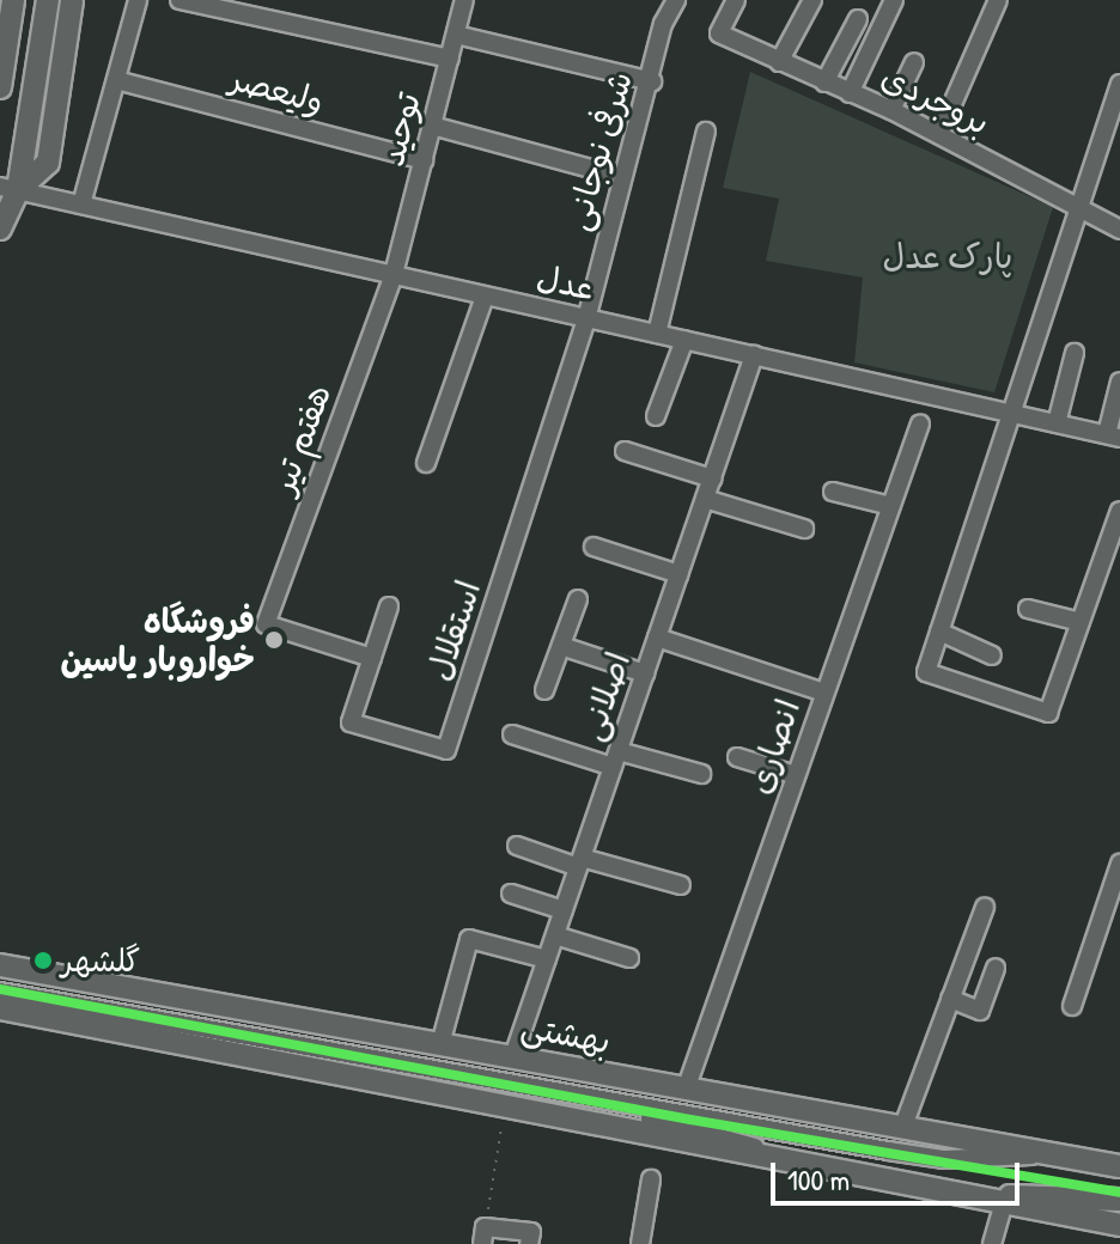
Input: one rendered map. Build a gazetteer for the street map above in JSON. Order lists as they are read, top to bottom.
{
  "streets": {
    "main road": ["بهشتى"],
    "street": [
      "ولیعصر",
      "بروجردی",
      "توحید",
      "شرفی نوجانی",
      "عدل",
      "هفتم تیر",
      "استقلال",
      "اصلانی",
      "انصاری"
    ]
  },
  "crossings": [
    ["ولیعصر", "توحید"],
    ["توحید", "عدل"],
    ["توحید", "هفتم تیر"],
    ["شرفی نوجانی", "عدل"],
    ["شرفی نوجانی", "استقلال"],
    ["عدل", "هفتم تیر"],
    ["عدل", "استقلال"],
    ["عدل", "اصلانی"],
    ["هفتم تیر", "استقلال"],
    ["اصلانی", "بهشتى"],
    ["انصاری", "بهشتى"]
  ],
  "parks": ["پارک عدل"],
  "places": ["فروشگاه خواروبار یاسین", "گلشهر"],
  "scale_bar": "100 m"
}
